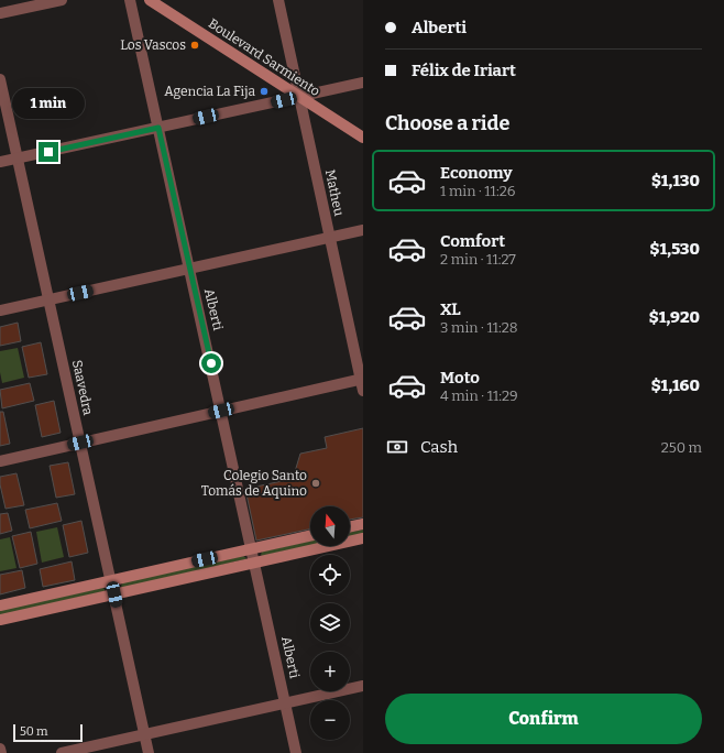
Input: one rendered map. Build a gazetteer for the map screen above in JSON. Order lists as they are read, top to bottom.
{
  "streets": {
    "main road": ["Boulevard Sarmiento"],
    "street": ["Matheu", "Alberti", "Saavedra"]
  },
  "crossings": [
    ["Boulevard Sarmiento", "Matheu"]
  ],
  "places": ["Los Vascos", "Agencia La Fija", "Colegio Santo Tomás de Aquino"],
  "scale_bar": "50 m",
  "north": "top",
  "page": {
    "banner": ["Alberti", "Félix de Iriart"],
    "bubble": "1 min",
    "heading": "Choose a ride",
    "list": [
      {
        "name": "Economy",
        "note": "1 min · 11:26",
        "value": "$1,130"
      },
      {
        "name": "Comfort",
        "note": "2 min · 11:27",
        "value": "$1,530"
      },
      {
        "name": "XL",
        "note": "3 min · 11:28",
        "value": "$1,920"
      },
      {
        "name": "Moto",
        "note": "4 min · 11:29",
        "value": "$1,160"
      }
    ],
    "pay": ["Cash", "250 m"],
    "map_buttons": ["+", "−"],
    "buttons": "Confirm",
    "scale": "50 m"
  }
}
